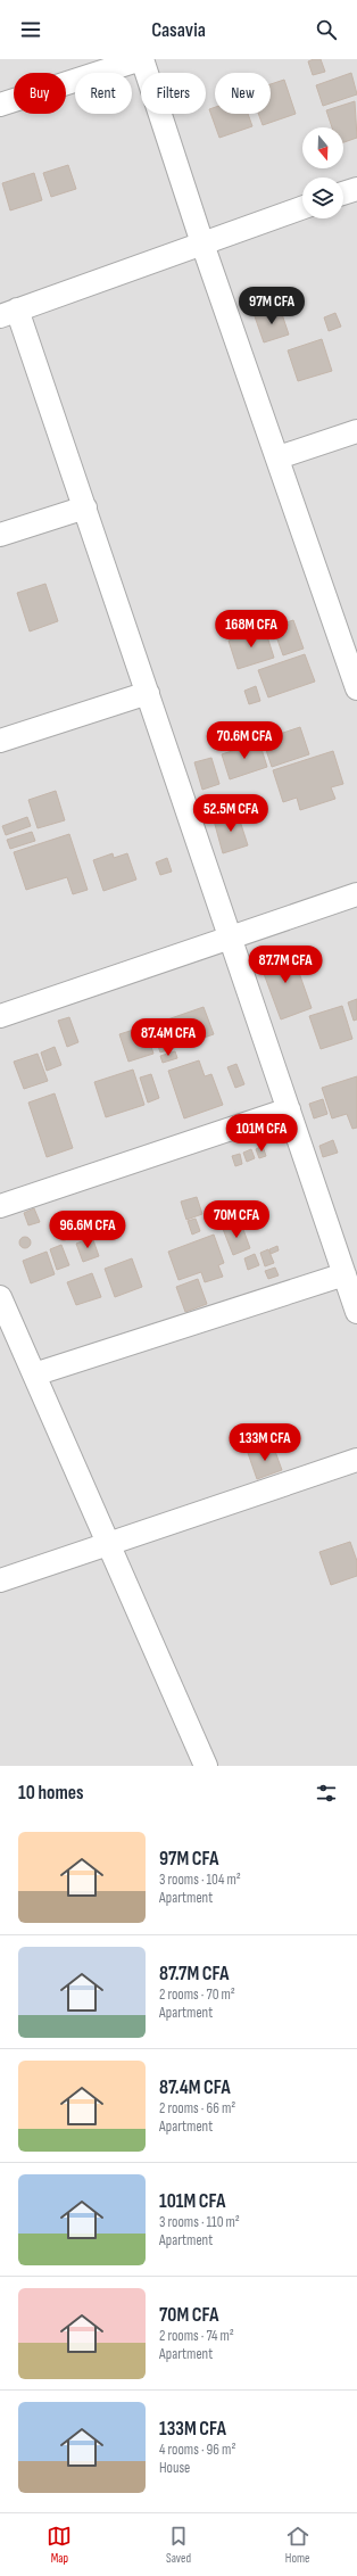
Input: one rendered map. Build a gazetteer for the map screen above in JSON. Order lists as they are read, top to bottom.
{
  "north": "bottom",
  "page": {
    "header": "Casavia",
    "chip": [
      "Buy",
      "Rent",
      "Filters",
      "New"
    ],
    "price": [
      "97M CFA",
      "168M CFA",
      "70.6M CFA",
      "52.5M CFA",
      "87.7M CFA",
      "87.4M CFA",
      "101M CFA",
      "70M CFA",
      "96.6M CFA",
      "133M CFA"
    ],
    "heading": "10 homes",
    "list": [
      {
        "name": "97M CFA",
        "note": "3 rooms · 104 m² · Apartment"
      },
      {
        "name": "87.7M CFA",
        "note": "2 rooms · 70 m² · Apartment"
      },
      {
        "name": "87.4M CFA",
        "note": "2 rooms · 66 m² · Apartment"
      },
      {
        "name": "101M CFA",
        "note": "3 rooms · 110 m² · Apartment"
      },
      {
        "name": "70M CFA",
        "note": "2 rooms · 74 m² · Apartment"
      },
      {
        "name": "133M CFA",
        "note": "4 rooms · 96 m² · House"
      }
    ],
    "tabs": ["Map", "Saved", "Home"]
  }
}
